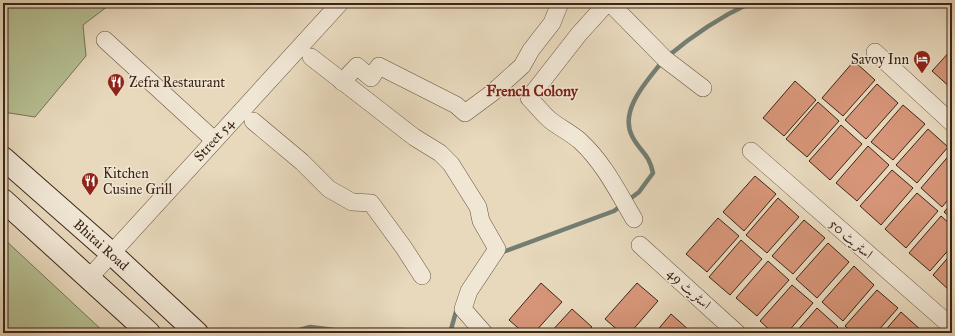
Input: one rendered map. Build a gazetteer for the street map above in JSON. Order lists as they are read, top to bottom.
{
  "streets": {
    "street": [
      "Street 54",
      "اسٹریٹ 50",
      "Bhitai Road",
      "اسٹریٹ 49"
    ]
  },
  "crossings": [
    ["Street 54", "Bhitai Road"]
  ],
  "districts": ["French Colony"],
  "places": {
    "hotel": ["Savoy Inn"],
    "restaurant": ["Zefra Restaurant", "Kitchen Cusine Grill"]
  }
}
